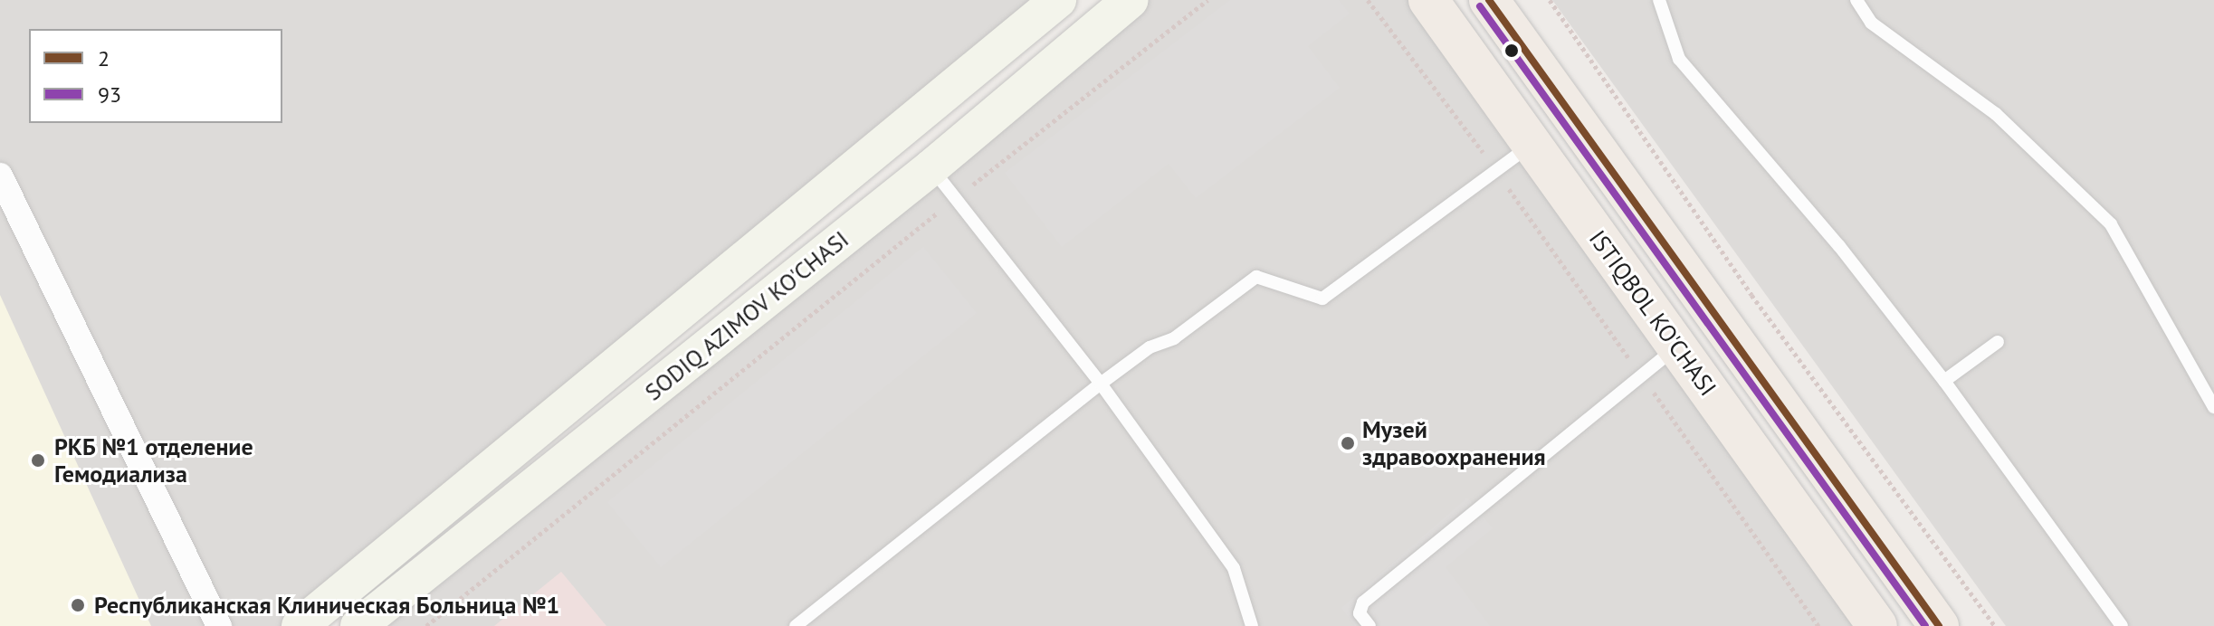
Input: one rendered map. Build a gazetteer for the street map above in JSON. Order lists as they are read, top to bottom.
{
  "streets": {
    "main road": ["ISTIQBOL KO'CHASI", "SODIQ AZIMOV KO'CHASI"]
  },
  "places": ["Музей здравоохранения", "РКБ №1 отделение Гемодиализа", "Республиканская Клиническая Больница №1"],
  "lines": ["transit line 2", "transit line 93"],
  "legend": ["2", "93"]
}
